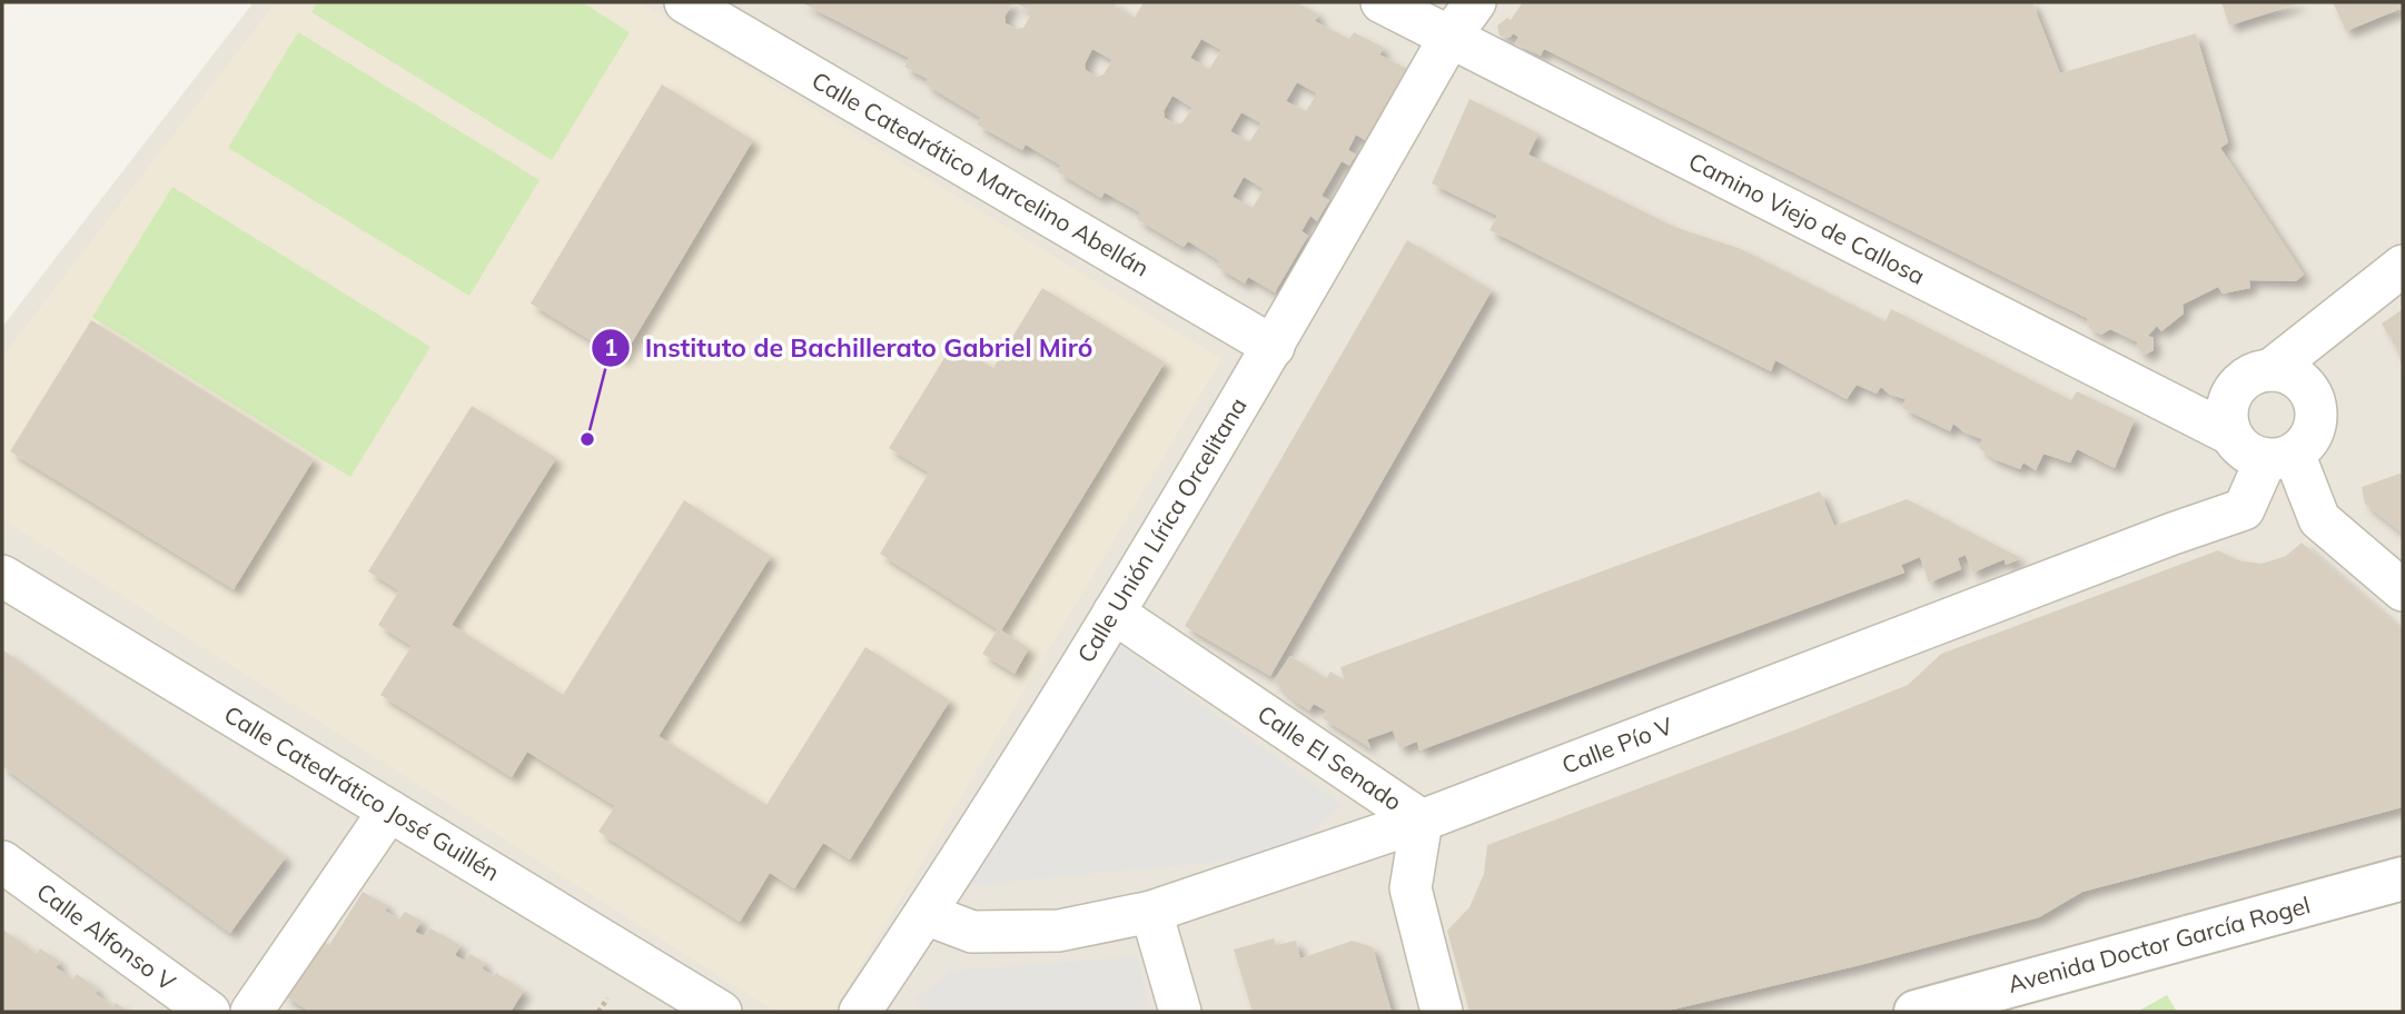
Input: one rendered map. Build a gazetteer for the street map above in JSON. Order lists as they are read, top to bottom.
{
  "streets": {
    "street": [
      "Calle Catedrático Marcelino Abellán",
      "Camino Viejo de Callosa",
      "Calle Unión Lírica Orcelitana",
      "Calle Pío V",
      "Calle El Senado",
      "Calle Catedrático José Guillén",
      "Calle Alfonso V",
      "Avenida Doctor García Rogel"
    ]
  },
  "crossings": [
    ["Calle Catedrático Marcelino Abellán", "Calle Unión Lírica Orcelitana"],
    ["Camino Viejo de Callosa", "Calle Unión Lírica Orcelitana"],
    ["Camino Viejo de Callosa", "Calle Pío V"],
    ["Calle Unión Lírica Orcelitana", "Calle Pío V"],
    ["Calle Unión Lírica Orcelitana", "Calle El Senado"],
    ["Calle Pío V", "Calle El Senado"]
  ],
  "places": ["Instituto de Bachillerato Gabriel Miró"]
}
